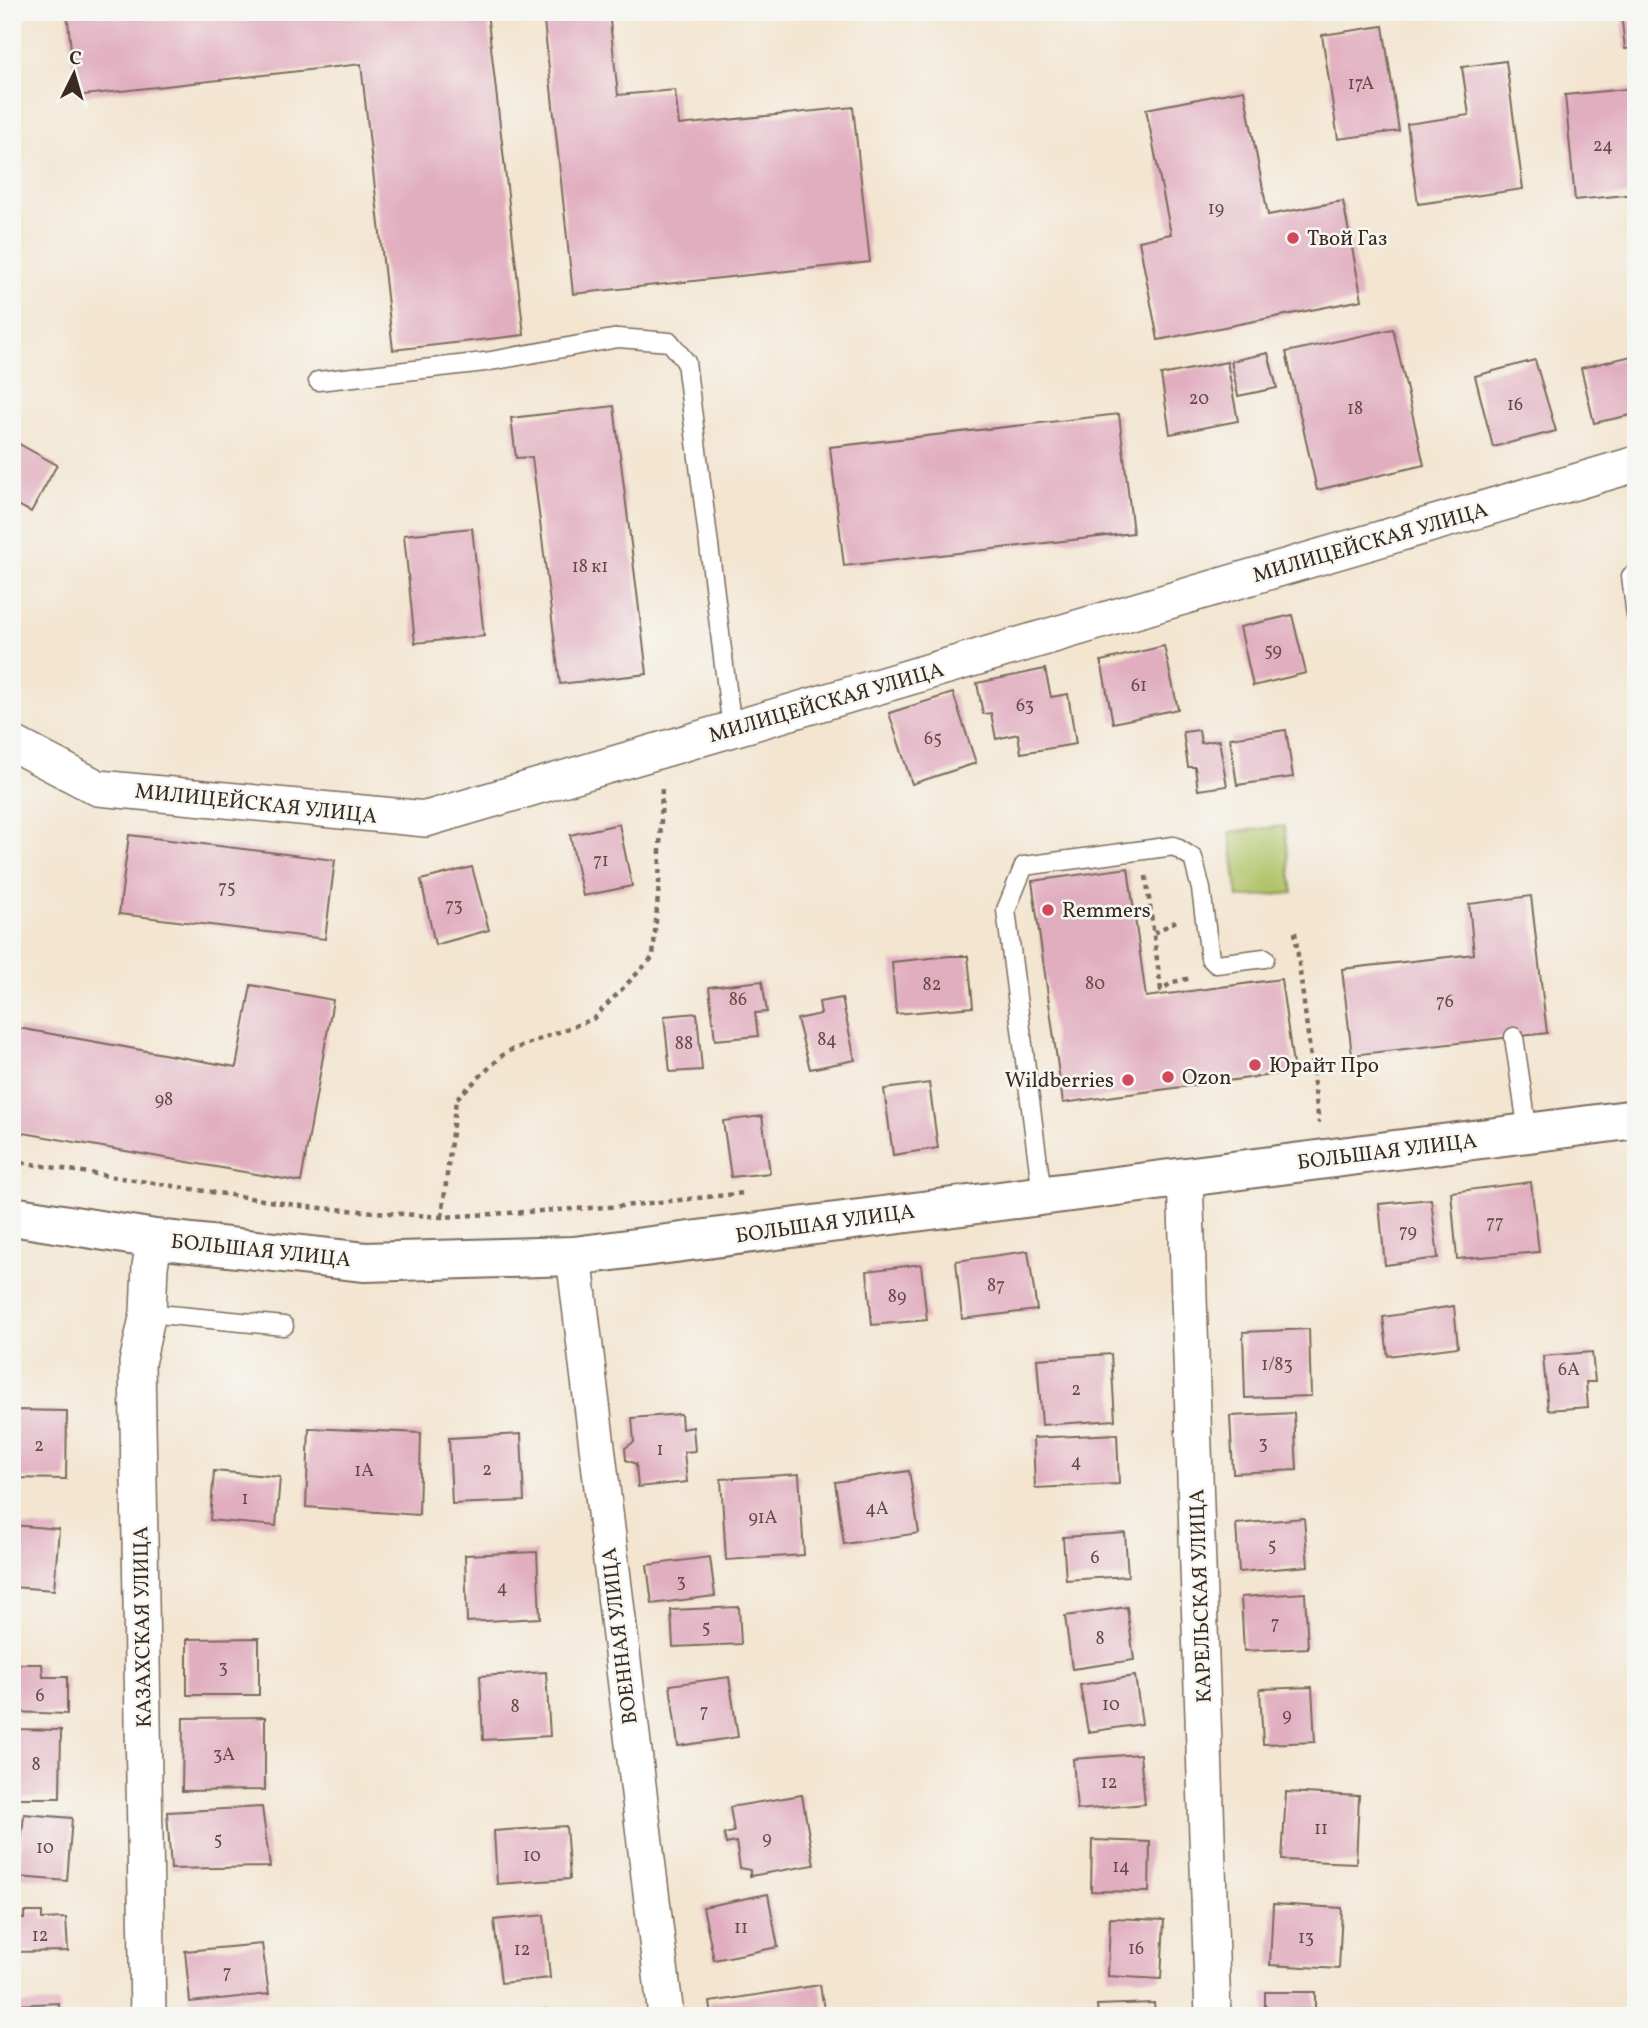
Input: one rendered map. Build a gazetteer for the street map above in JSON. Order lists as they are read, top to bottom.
{
  "streets": {
    "street": [
      "МИЛИЦЕЙСКАЯ УЛИЦА",
      "БОЛЬШАЯ УЛИЦА",
      "КАРЕЛЬСКАЯ УЛИЦА",
      "КАЗАХСКАЯ УЛИЦА",
      "ВОЕННАЯ УЛИЦА"
    ]
  },
  "crossings": [
    ["БОЛЬШАЯ УЛИЦА", "КАРЕЛЬСКАЯ УЛИЦА"],
    ["БОЛЬШАЯ УЛИЦА", "КАЗАХСКАЯ УЛИЦА"],
    ["БОЛЬШАЯ УЛИЦА", "ВОЕННАЯ УЛИЦА"]
  ],
  "places": [
    "Твой Газ",
    "Remmers",
    "Юрайт Про",
    "Ozon",
    "Wildberries"
  ],
  "house_numbers": [
    "17А",
    "24",
    "19",
    "20",
    "16",
    "18",
    "18 к1",
    "59",
    "61",
    "63",
    "65",
    "71",
    "75",
    "73",
    "80",
    "82",
    "86",
    "76",
    "84",
    "88",
    "98",
    "77",
    "79",
    "87",
    "89",
    "1/83",
    "6А",
    "2",
    "3",
    "2",
    "1",
    "4",
    "2",
    "1А",
    "1",
    "4А",
    "91А",
    "5",
    "6",
    "3",
    "4",
    "7",
    "5",
    "8",
    "3",
    "6",
    "10",
    "8",
    "7",
    "9",
    "3А",
    "8",
    "12",
    "11",
    "9",
    "5",
    "10",
    "10",
    "14",
    "11",
    "12",
    "13",
    "16",
    "12",
    "7"
  ],
  "north": "top"
}
